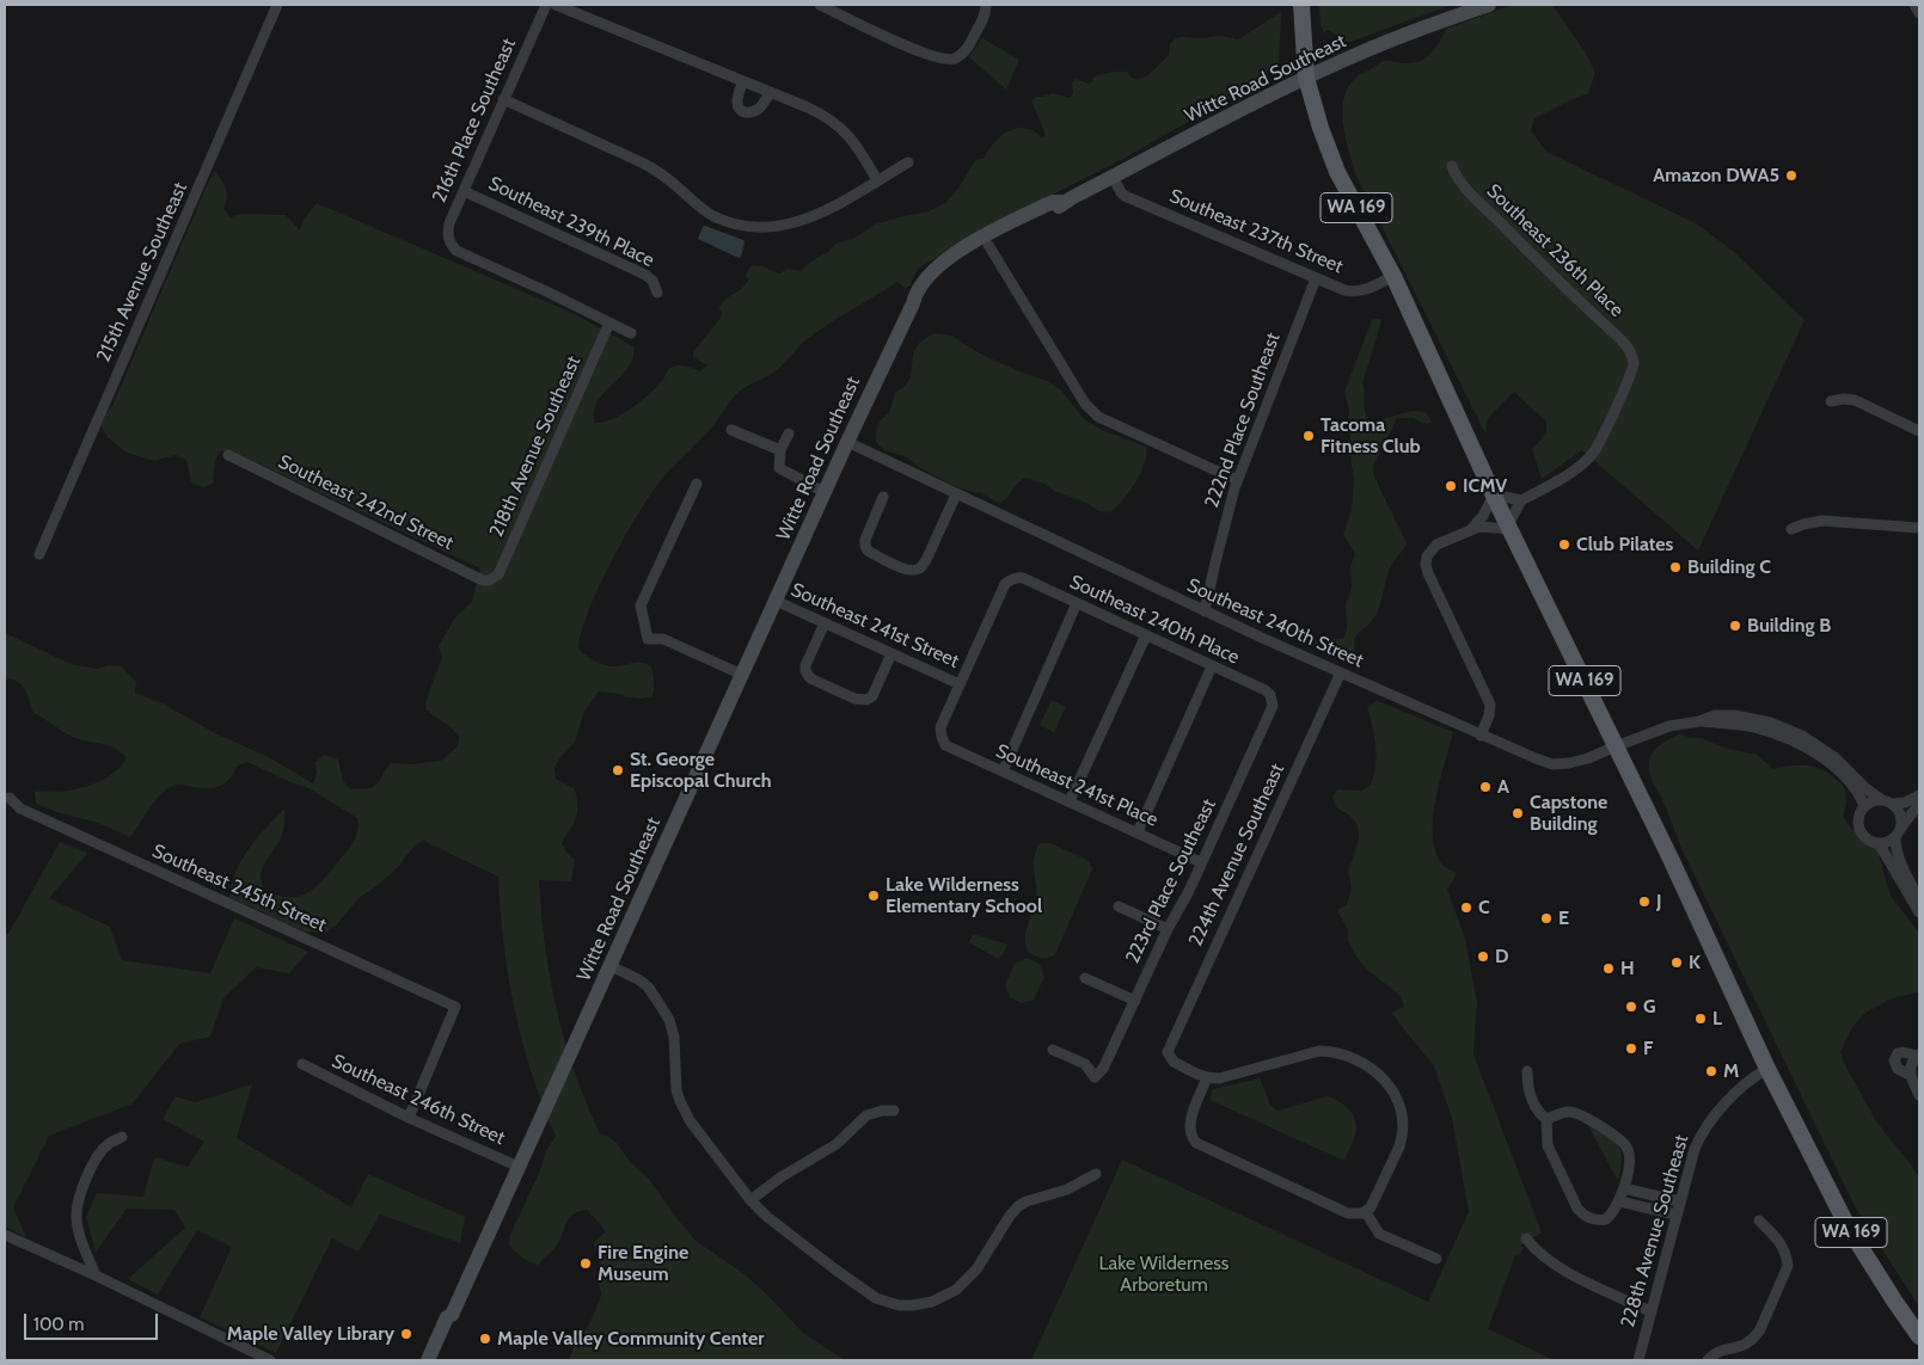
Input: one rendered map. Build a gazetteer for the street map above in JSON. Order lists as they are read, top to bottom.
{
  "streets": {
    "main road": ["WA 169"],
    "street": [
      "Witte Road Southeast",
      "216th Place Southeast",
      "Southeast 239th Place",
      "Southeast 237th Street",
      "Southeast 236th Place",
      "215th Avenue Southeast",
      "222nd Place Southeast",
      "218th Avenue Southeast",
      "Southeast 242nd Street",
      "Southeast 240th Place",
      "Southeast 240th Street",
      "Southeast 241st Street",
      "Southeast 241st Place",
      "224th Avenue Southeast",
      "223rd Place Southeast",
      "Southeast 245th Street",
      "Southeast 246th Street",
      "228th Avenue Southeast"
    ]
  },
  "crossings": [
    ["Witte Road Southeast", "WA 169"],
    ["Witte Road Southeast", "Southeast 237th Street"],
    ["Witte Road Southeast", "Southeast 240th Street"],
    ["Witte Road Southeast", "Southeast 241st Street"],
    ["Witte Road Southeast", "Southeast 246th Street"],
    ["216th Place Southeast", "Southeast 239th Place"],
    ["216th Place Southeast", "218th Avenue Southeast"],
    ["WA 169", "Southeast 237th Street"],
    ["WA 169", "Southeast 240th Street"],
    ["WA 169", "228th Avenue Southeast"],
    ["Southeast 237th Street", "222nd Place Southeast"],
    ["222nd Place Southeast", "Southeast 240th Street"],
    ["218th Avenue Southeast", "Southeast 242nd Street"],
    ["Southeast 240th Place", "Southeast 241st Street"],
    ["Southeast 240th Place", "Southeast 241st Place"],
    ["Southeast 240th Place", "223rd Place Southeast"],
    ["Southeast 240th Street", "224th Avenue Southeast"],
    ["Southeast 241st Street", "Southeast 241st Place"],
    ["Southeast 241st Place", "223rd Place Southeast"],
    ["Southeast 245th Street", "Southeast 246th Street"]
  ],
  "parks": ["Lake Wilderness Arboretum"],
  "places": [
    "Amazon DWA5",
    "Tacoma Fitness Club",
    "ICMV",
    "Club Pilates",
    "Building C",
    "Building B",
    "St. George Episcopal Church",
    "A",
    "Capstone Building",
    "Lake Wilderness Elementary School",
    "J",
    "C",
    "E",
    "D",
    "K",
    "H",
    "G",
    "L",
    "F",
    "M",
    "Fire Engine Museum",
    "Maple Valley Library",
    "Maple Valley Community Center"
  ],
  "scale_bar": "100 m"
}
